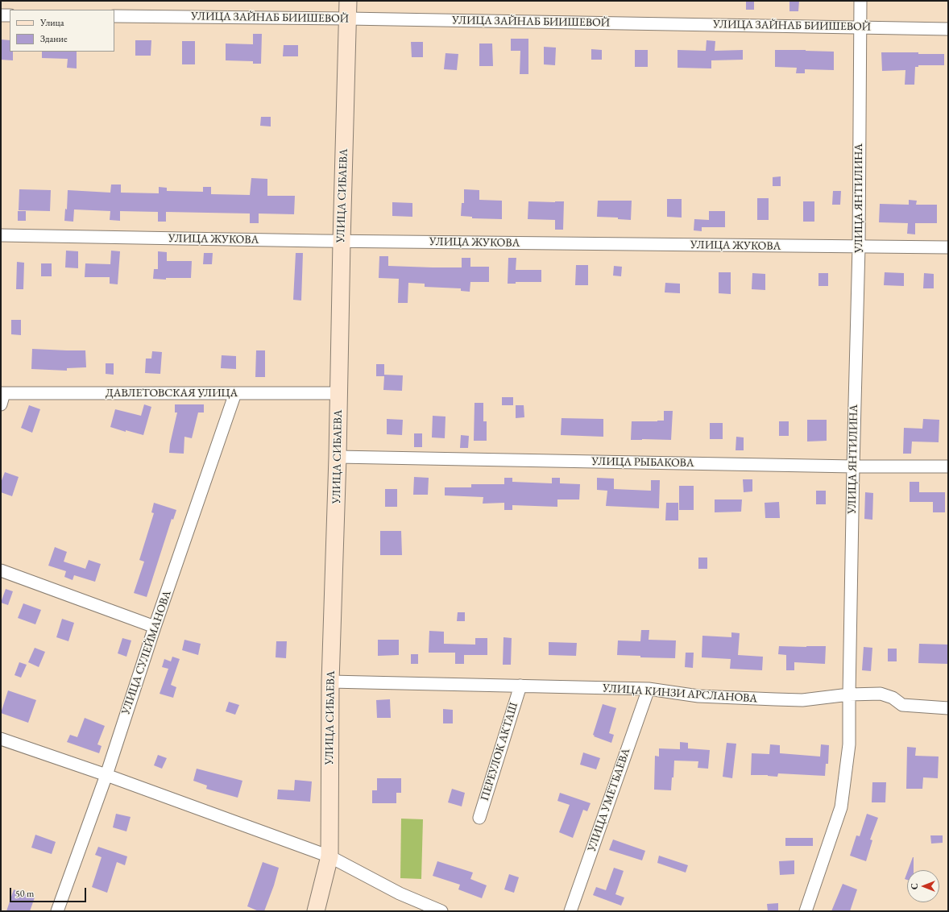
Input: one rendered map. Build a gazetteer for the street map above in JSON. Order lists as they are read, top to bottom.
{
  "streets": {
    "main road": ["УЛИЦА СИБАЕВА"],
    "street": [
      "УЛИЦА ЗАЙНАБ БИИШЕВОЙ",
      "УЛИЦА ЯНТИЛИНА",
      "УЛИЦА ЖУКОВА",
      "ДАВЛЕТОВСКАЯ УЛИЦА",
      "УЛИЦА РЫБАКОВА",
      "УЛИЦА СУЛЕЙМАНОВА",
      "УЛИЦА КИНЗИ АРСЛАНОВА",
      "ПЕРЕУЛОК АКТАШ",
      "УЛИЦА УМЕТБАЕВА"
    ]
  },
  "crossings": [
    ["УЛИЦА ЗАЙНАБ БИИШЕВОЙ", "УЛИЦА СИБАЕВА"],
    ["УЛИЦА ЗАЙНАБ БИИШЕВОЙ", "УЛИЦА ЯНТИЛИНА"],
    ["УЛИЦА СИБАЕВА", "УЛИЦА ЖУКОВА"],
    ["УЛИЦА СИБАЕВА", "ДАВЛЕТОВСКАЯ УЛИЦА"],
    ["УЛИЦА СИБАЕВА", "УЛИЦА РЫБАКОВА"],
    ["УЛИЦА СИБАЕВА", "УЛИЦА КИНЗИ АРСЛАНОВА"],
    ["УЛИЦА ЯНТИЛИНА", "УЛИЦА ЖУКОВА"],
    ["УЛИЦА ЯНТИЛИНА", "УЛИЦА РЫБАКОВА"],
    ["УЛИЦА ЯНТИЛИНА", "УЛИЦА КИНЗИ АРСЛАНОВА"],
    ["ДАВЛЕТОВСКАЯ УЛИЦА", "УЛИЦА СУЛЕЙМАНОВА"],
    ["УЛИЦА КИНЗИ АРСЛАНОВА", "ПЕРЕУЛОК АКТАШ"],
    ["УЛИЦА КИНЗИ АРСЛАНОВА", "УЛИЦА УМЕТБАЕВА"]
  ],
  "legend": ["Улица", "Здание"],
  "scale_bar": "50 m",
  "north": "left"
}
